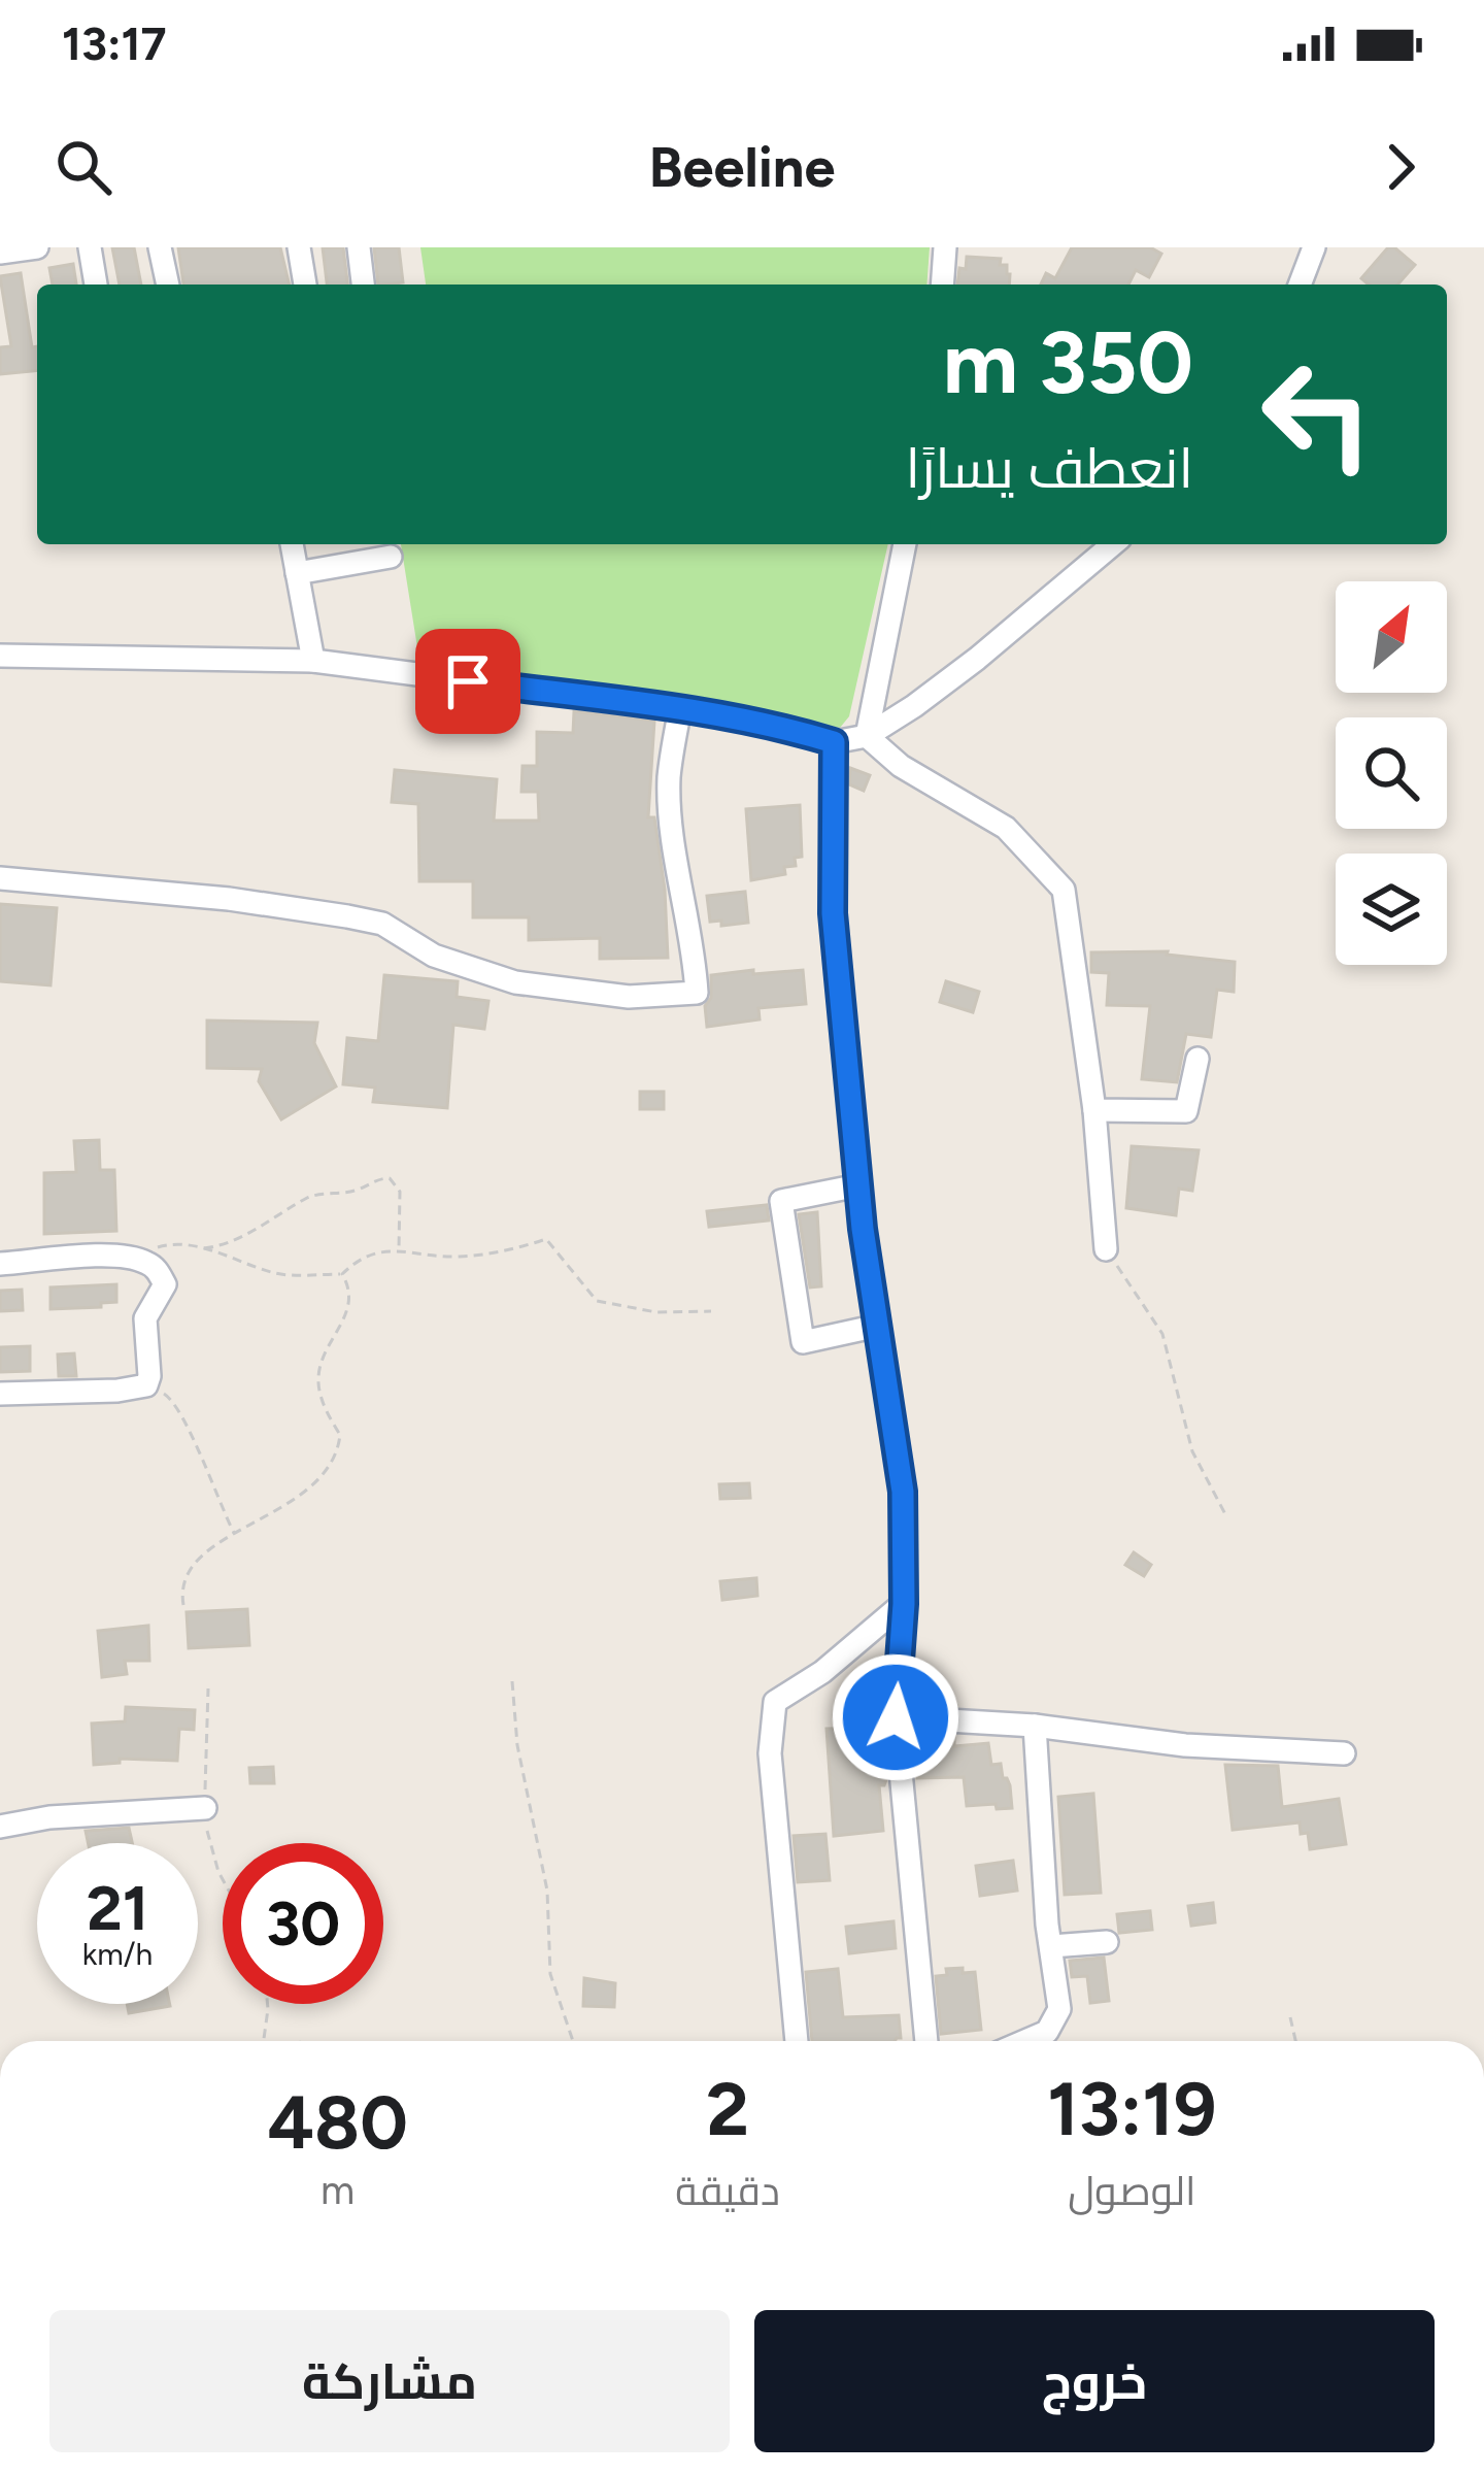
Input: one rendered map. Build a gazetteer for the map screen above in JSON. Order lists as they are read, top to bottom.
{
  "north": "top right",
  "page": {
    "status": "13:17",
    "header": "Beeline",
    "turn": ["350 m", "انعطف يسارًا"],
    "speed": "21 km/h",
    "limit": "30",
    "eta": [
      "13:19",
      "الوصول",
      "2",
      "دقيقة",
      "480",
      "m"
    ],
    "buttons": ["خروج", "مشاركة"]
  }
}
